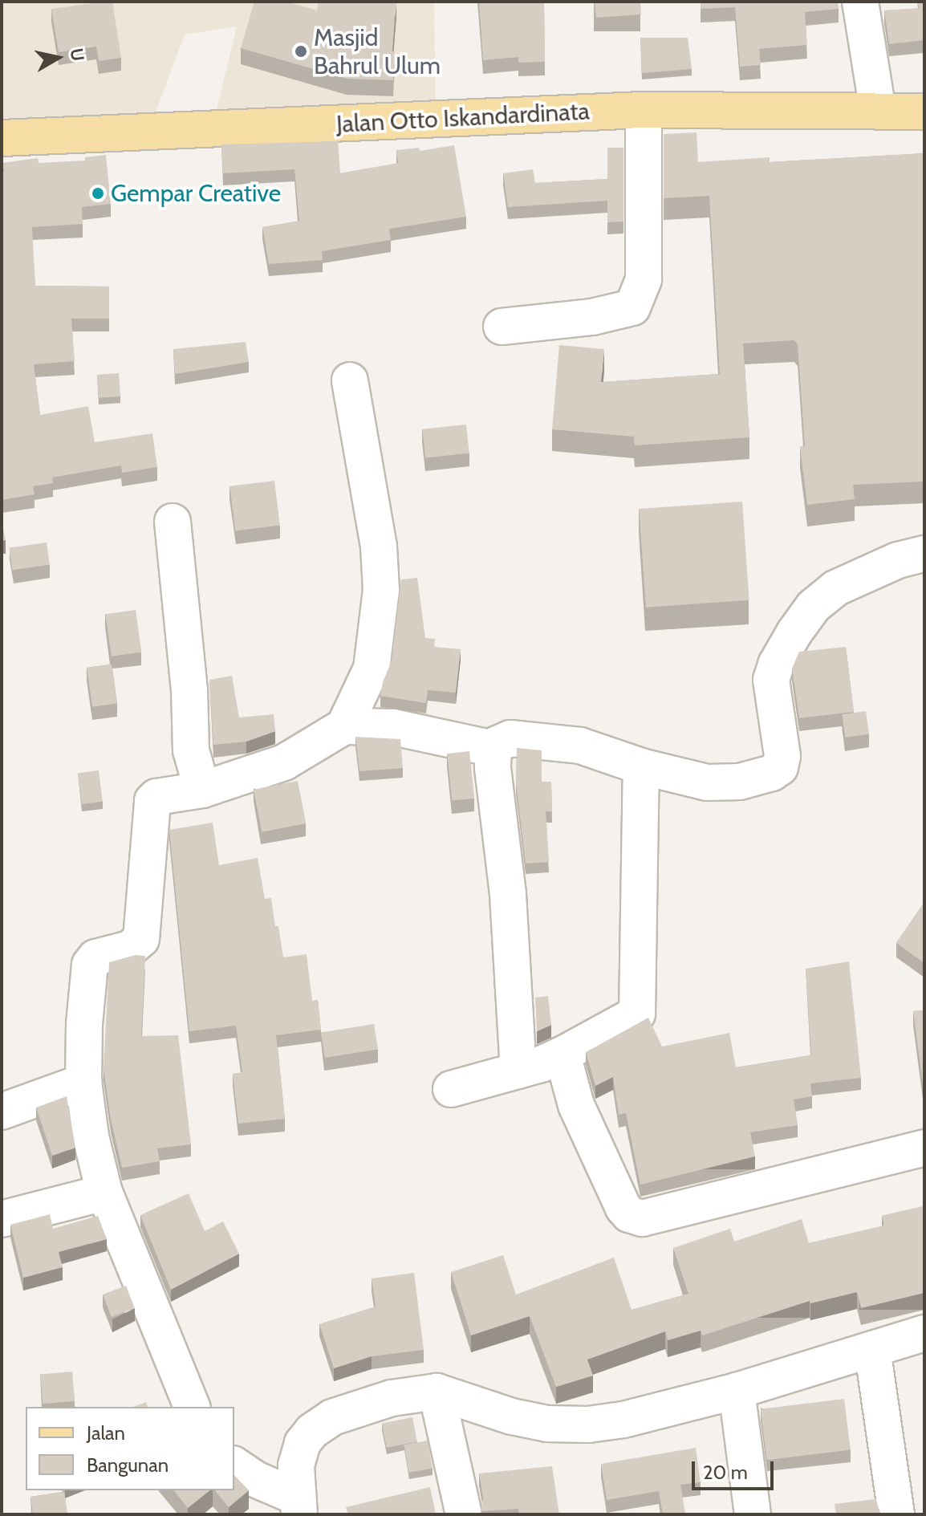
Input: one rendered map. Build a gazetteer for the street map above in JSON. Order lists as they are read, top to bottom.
{
  "streets": {
    "main road": ["Jalan Otto Iskandardinata"]
  },
  "places": ["Masjid Bahrul Ulum", "Gempar Creative"],
  "legend": ["Jalan", "Bangunan"],
  "scale_bar": "20 m",
  "north": "right"
}
